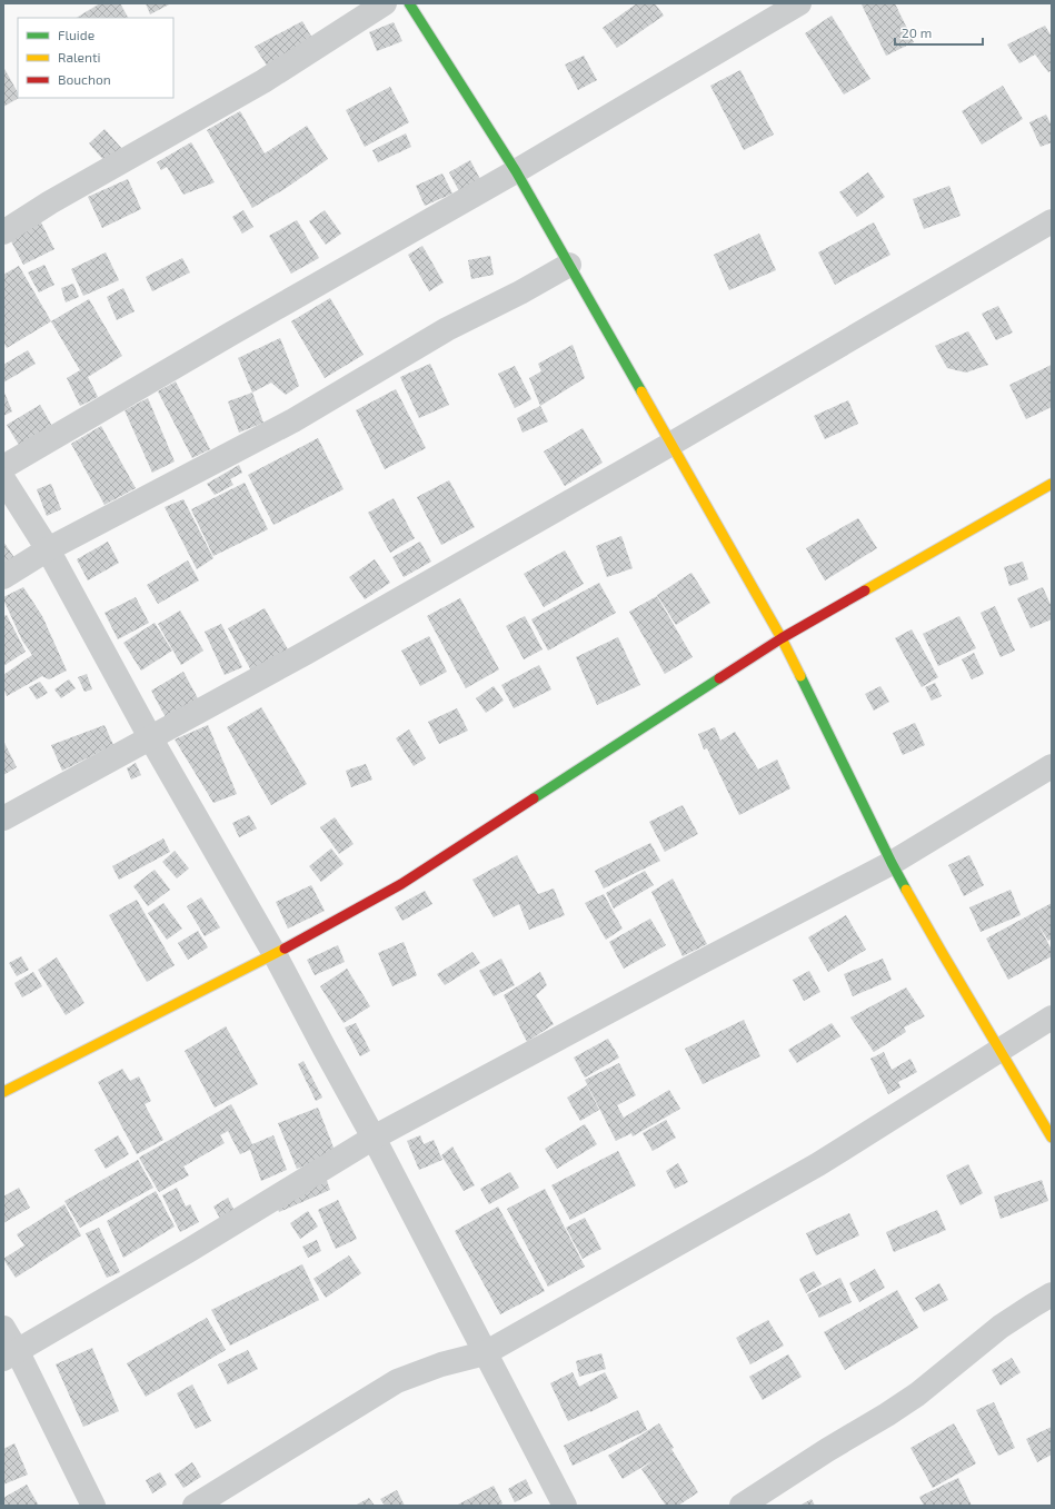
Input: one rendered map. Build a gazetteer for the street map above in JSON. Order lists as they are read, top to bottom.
{
  "legend": ["Fluide", "Ralenti", "Bouchon"],
  "scale_bar": "20 m"
}
